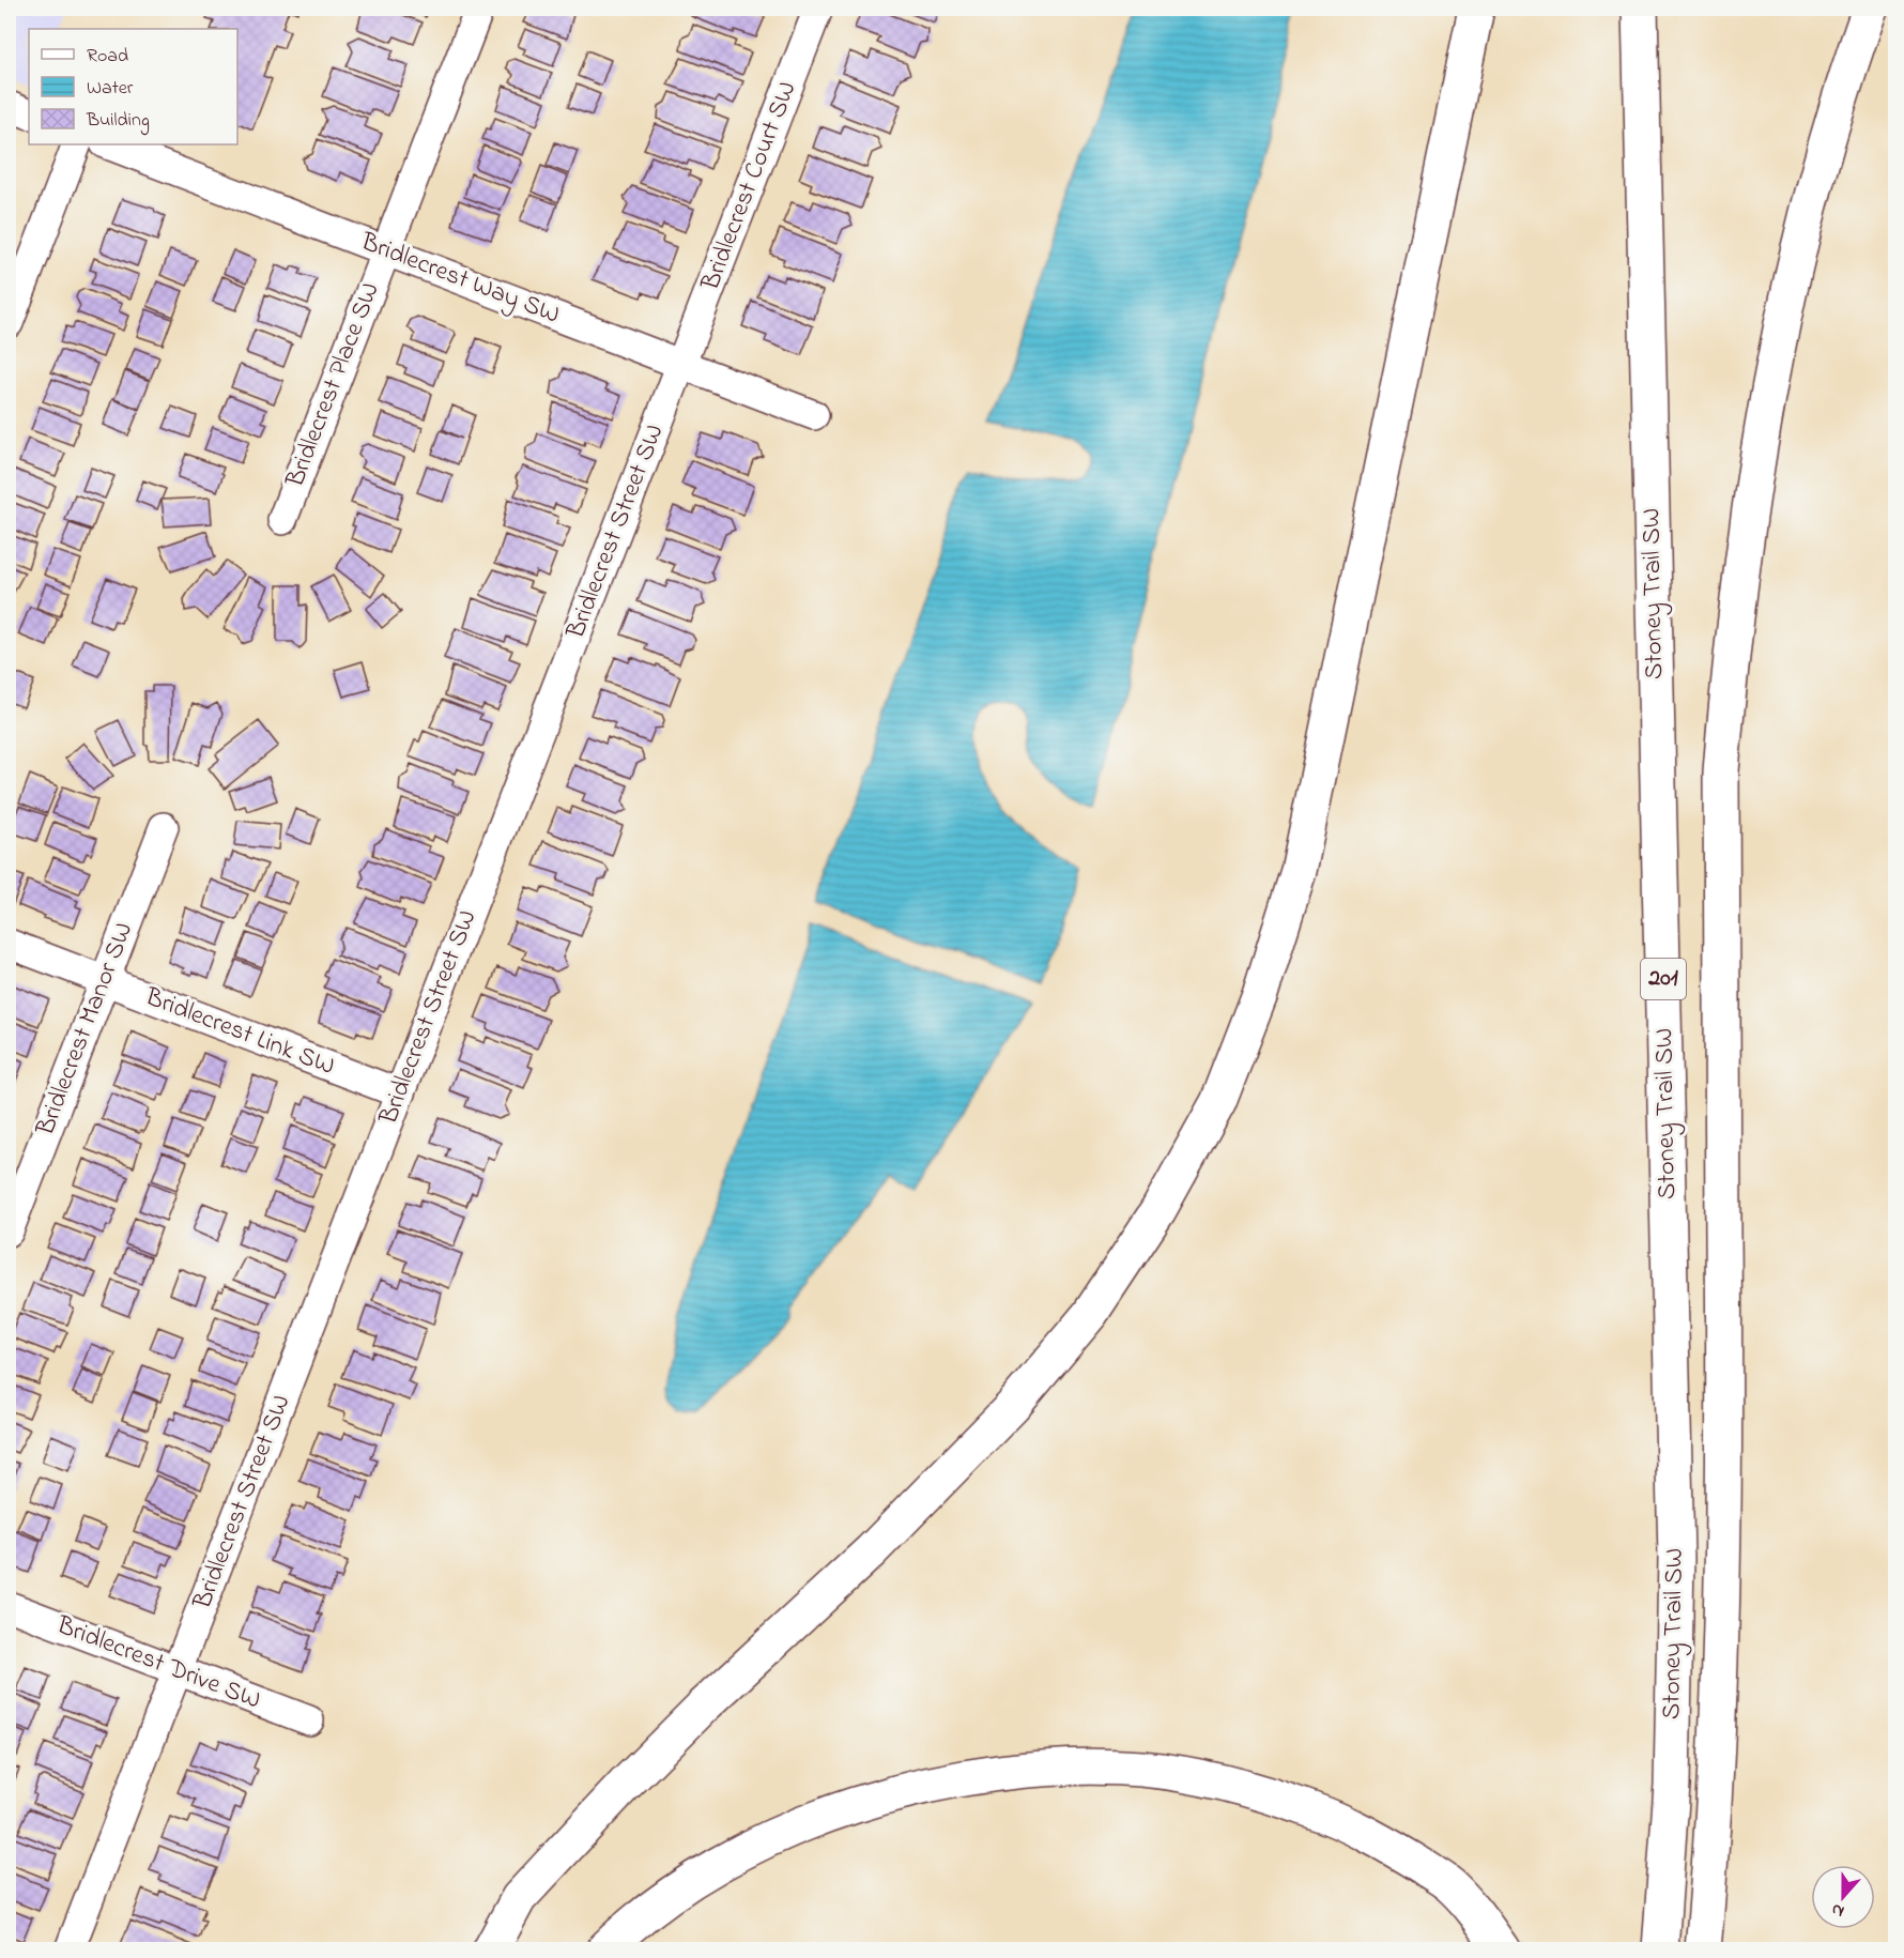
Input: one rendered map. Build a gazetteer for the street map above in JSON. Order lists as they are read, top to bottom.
{
  "streets": {
    "highway": ["Stoney Trail SW", "201"],
    "street": [
      "Bridlecrest Court SW",
      "Bridlecrest Way SW",
      "Bridlecrest Place SW",
      "Bridlecrest Street SW",
      "Bridlecrest Manor SW",
      "Bridlecrest Link SW",
      "Bridlecrest Drive SW"
    ]
  },
  "crossings": [
    ["Bridlecrest Court SW", "Bridlecrest Way SW"],
    ["Bridlecrest Court SW", "Bridlecrest Street SW"],
    ["Bridlecrest Way SW", "Bridlecrest Place SW"],
    ["Bridlecrest Way SW", "Bridlecrest Street SW"],
    ["Bridlecrest Street SW", "Bridlecrest Link SW"],
    ["Bridlecrest Street SW", "Bridlecrest Drive SW"],
    ["Bridlecrest Manor SW", "Bridlecrest Link SW"]
  ],
  "legend": ["Road", "Water", "Building"],
  "north": "bottom"
}
